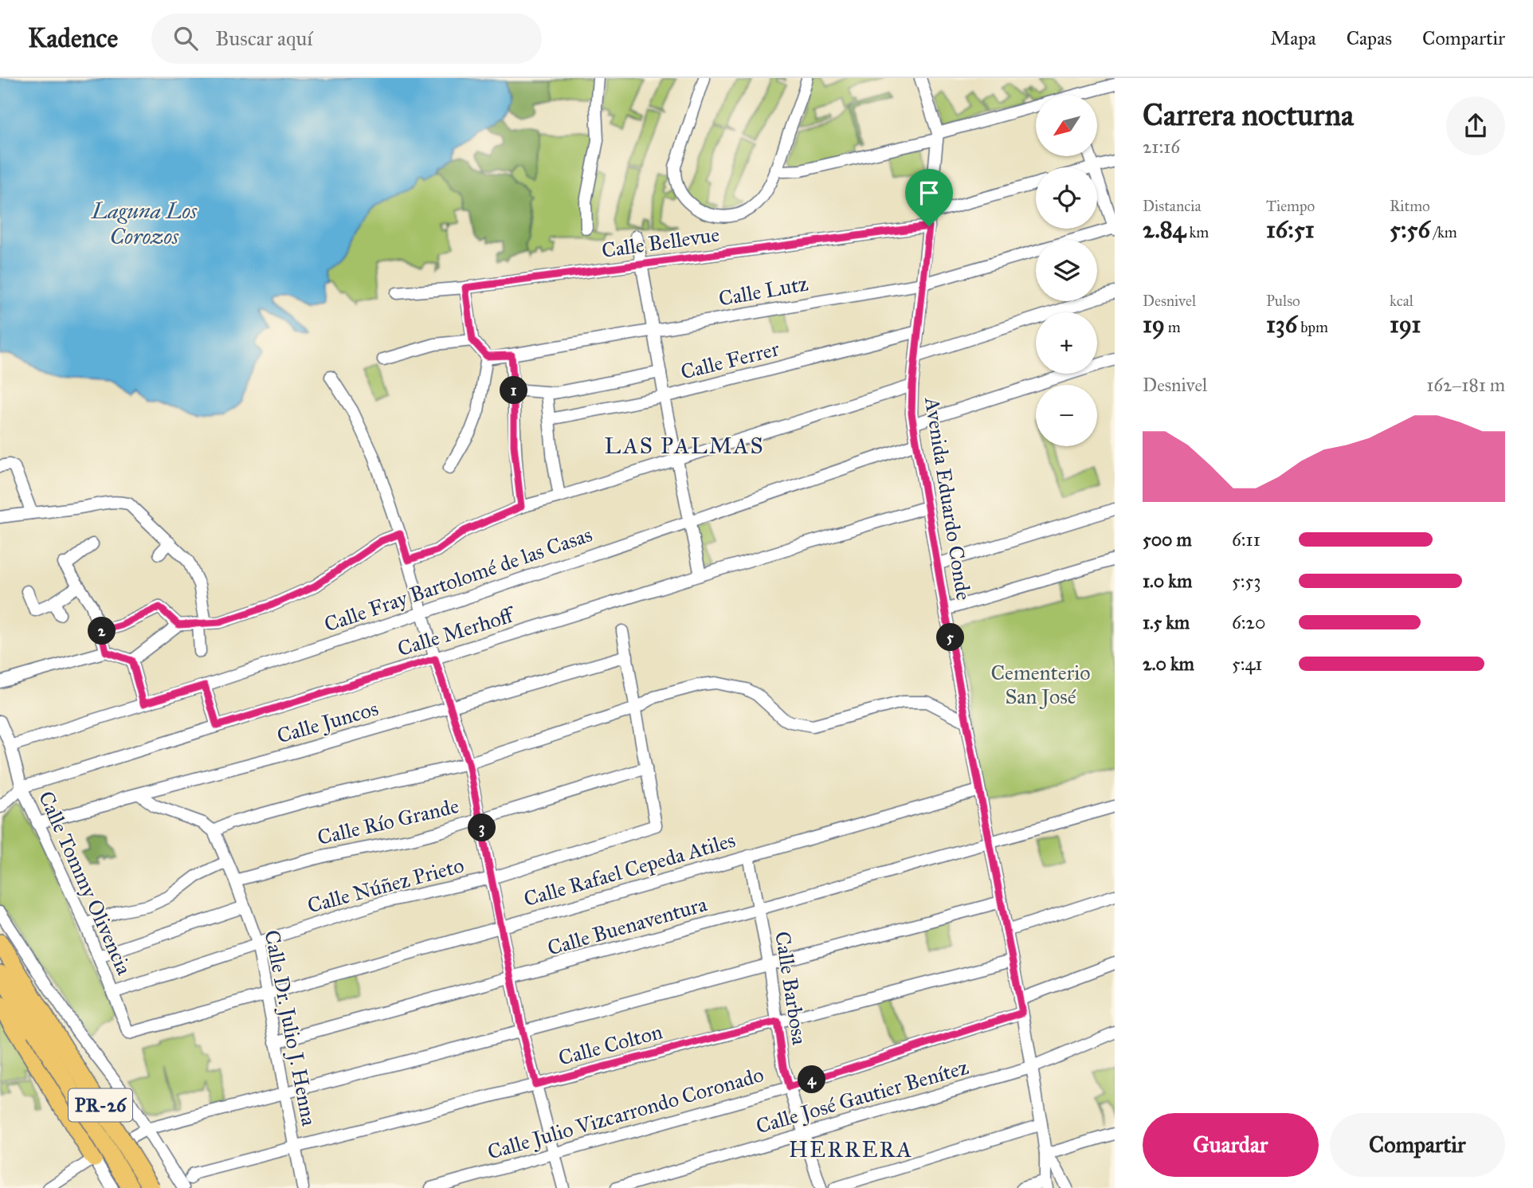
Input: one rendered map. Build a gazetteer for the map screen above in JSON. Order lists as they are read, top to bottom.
{
  "streets": {
    "highway": ["PR-26"],
    "street": [
      "Calle Bellevue",
      "Calle Lutz",
      "Calle Ferrer",
      "Avenida Eduardo Conde",
      "Calle Fray Bartolomé de las Casas",
      "Calle Merhoff",
      "Calle Juncos",
      "Calle Río Grande",
      "Calle Rafael Cepeda Atiles",
      "Calle Tommy Olivencia",
      "Calle Núñez Prieto",
      "Calle Buenaventura",
      "Calle Barbosa",
      "Calle Dr. Julio J. Henna",
      "Calle Colton",
      "Calle José Gautier Benítez",
      "Calle Julio Vizcarrondo Coronado"
    ]
  },
  "crossings": [
    ["Calle Bellevue", "Avenida Eduardo Conde"],
    ["Calle Lutz", "Avenida Eduardo Conde"],
    ["Calle Ferrer", "Avenida Eduardo Conde"],
    ["Avenida Eduardo Conde", "Calle Fray Bartolomé de las Casas"],
    ["Avenida Eduardo Conde", "Calle Merhoff"],
    ["Avenida Eduardo Conde", "Calle Rafael Cepeda Atiles"],
    ["Avenida Eduardo Conde", "Calle Buenaventura"],
    ["Avenida Eduardo Conde", "Calle Colton"],
    ["Avenida Eduardo Conde", "Calle José Gautier Benítez"],
    ["Avenida Eduardo Conde", "Calle Julio Vizcarrondo Coronado"],
    ["Calle Fray Bartolomé de las Casas", "Calle Tommy Olivencia"],
    ["Calle Merhoff", "Calle Tommy Olivencia"],
    ["Calle Juncos", "Calle Tommy Olivencia"],
    ["Calle Río Grande", "Calle Núñez Prieto"],
    ["Calle Río Grande", "Calle Dr. Julio J. Henna"],
    ["Calle Rafael Cepeda Atiles", "Calle Tommy Olivencia"],
    ["Calle Rafael Cepeda Atiles", "Calle Barbosa"],
    ["Calle Rafael Cepeda Atiles", "Calle Dr. Julio J. Henna"],
    ["Calle Tommy Olivencia", "Calle Núñez Prieto"],
    ["Calle Núñez Prieto", "Calle Dr. Julio J. Henna"],
    ["Calle Buenaventura", "Calle Barbosa"],
    ["Calle Buenaventura", "Calle Dr. Julio J. Henna"],
    ["Calle Barbosa", "Calle Colton"],
    ["Calle Barbosa", "Calle José Gautier Benítez"],
    ["Calle Barbosa", "Calle Julio Vizcarrondo Coronado"],
    ["Calle Dr. Julio J. Henna", "Calle Colton"]
  ],
  "districts": ["LAS PALMAS", "HERRERA"],
  "water": ["Laguna Los Corozos"],
  "parks": ["Cementerio San José"],
  "north": "bottom left",
  "page": {
    "header": "Kadence",
    "search": "Buscar aquí",
    "nav": ["Mapa", "Capas", "Compartir"],
    "heading": ["Carrera nocturna", "21:16"],
    "map_buttons": ["+", "−"],
    "stats": [
      ["Distancia", "2.84 km"],
      ["Tiempo", "16:51"],
      ["Ritmo", "5:56 /km"],
      ["Desnivel", "19 m"],
      ["Pulso", "136 bpm"],
      ["kcal", "191"]
    ],
    "chart": ["Desnivel", "162–181 m"],
    "pins": [
      "1",
      "2",
      "5",
      "3",
      "4"
    ],
    "list": [
      {
        "name": "500 m",
        "note": "6:11"
      },
      {
        "name": "1.0 km",
        "note": "5:53"
      },
      {
        "name": "1.5 km",
        "note": "6:20"
      },
      {
        "name": "2.0 km",
        "note": "5:41"
      }
    ],
    "buttons": ["Guardar", "Compartir"]
  }
}
